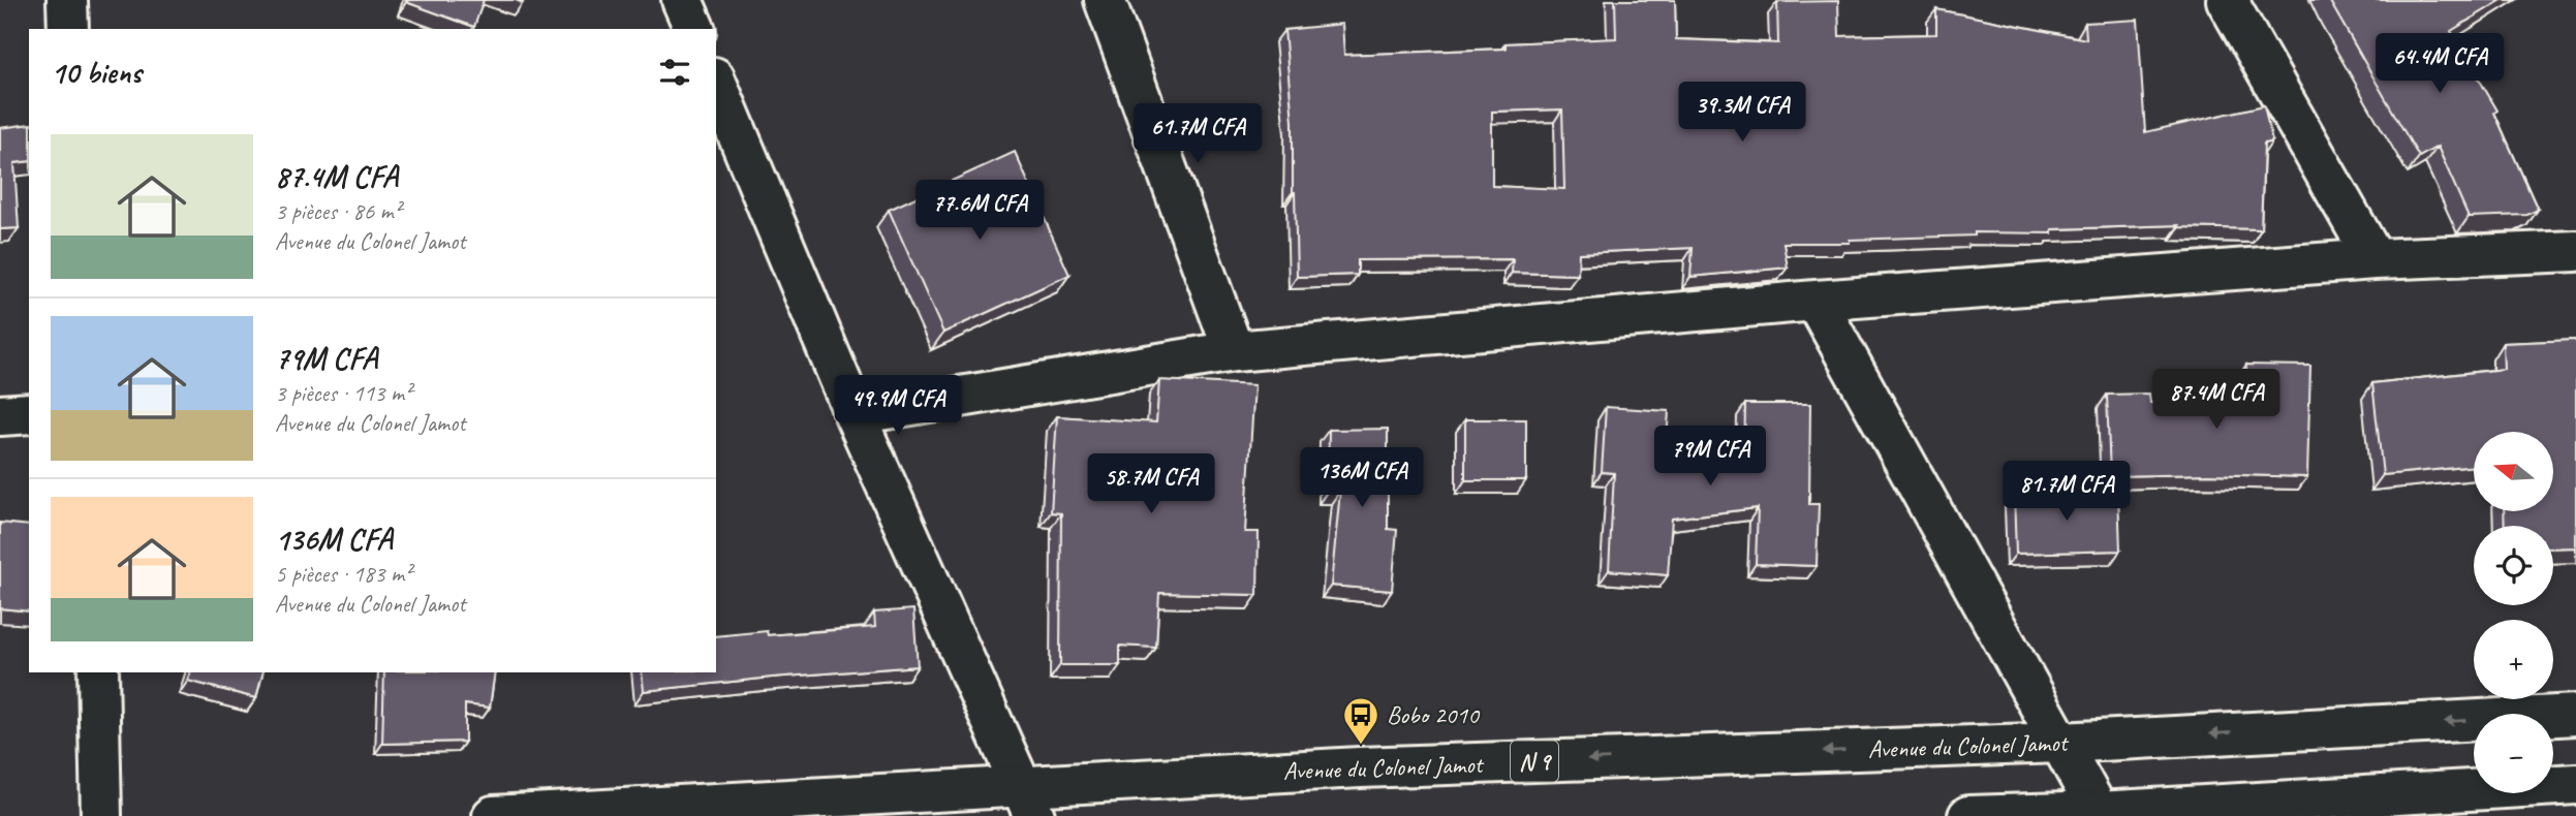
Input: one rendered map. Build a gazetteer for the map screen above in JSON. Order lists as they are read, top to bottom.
{
  "streets": {
    "street": ["Avenue du Colonel Jamot", "N 9"]
  },
  "places": {
    "bus stop": ["Bobo 2010"]
  },
  "north": "left",
  "page": {
    "heading": "10 biens",
    "price": [
      "64.4M CFA",
      "39.3M CFA",
      "61.7M CFA",
      "77.6M CFA",
      "87.4M CFA",
      "49.9M CFA",
      "79M CFA",
      "136M CFA",
      "58.7M CFA",
      "81.7M CFA"
    ],
    "list": [
      {
        "name": "87.4M CFA",
        "note": "3 pièces · 86 m² · Avenue du Colonel Jamot"
      },
      {
        "name": "79M CFA",
        "note": "3 pièces · 113 m² · Avenue du Colonel Jamot"
      },
      {
        "name": "136M CFA",
        "note": "5 pièces · 183 m² · Avenue du Colonel Jamot"
      }
    ],
    "map_buttons": ["+", "−"]
  }
}
